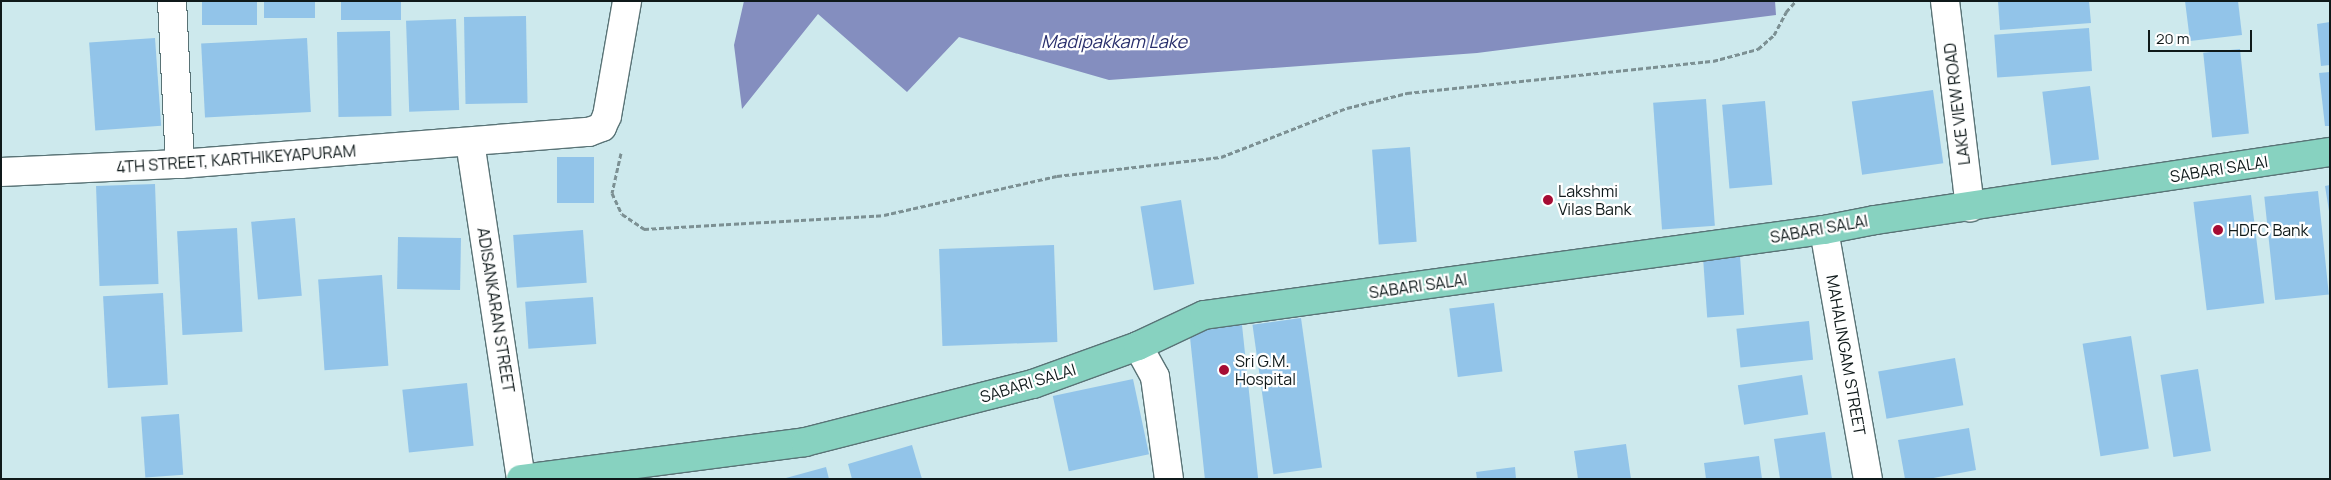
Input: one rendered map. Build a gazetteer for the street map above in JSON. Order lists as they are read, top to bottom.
{
  "streets": {
    "main road": ["SABARI SALAI"],
    "street": [
      "LAKE VIEW ROAD",
      "4TH STREET, KARTHIKEYAPURAM",
      "ADISANKARAN STREET",
      "MAHALINGAM STREET"
    ]
  },
  "crossings": [
    ["LAKE VIEW ROAD", "SABARI SALAI"],
    ["4TH STREET, KARTHIKEYAPURAM", "ADISANKARAN STREET"],
    ["SABARI SALAI", "ADISANKARAN STREET"],
    ["SABARI SALAI", "MAHALINGAM STREET"]
  ],
  "water": ["Madipakkam Lake"],
  "places": ["Lakshmi Vilas Bank", "HDFC Bank", "Sri G.M. Hospital"],
  "scale_bar": "20 m"
}
